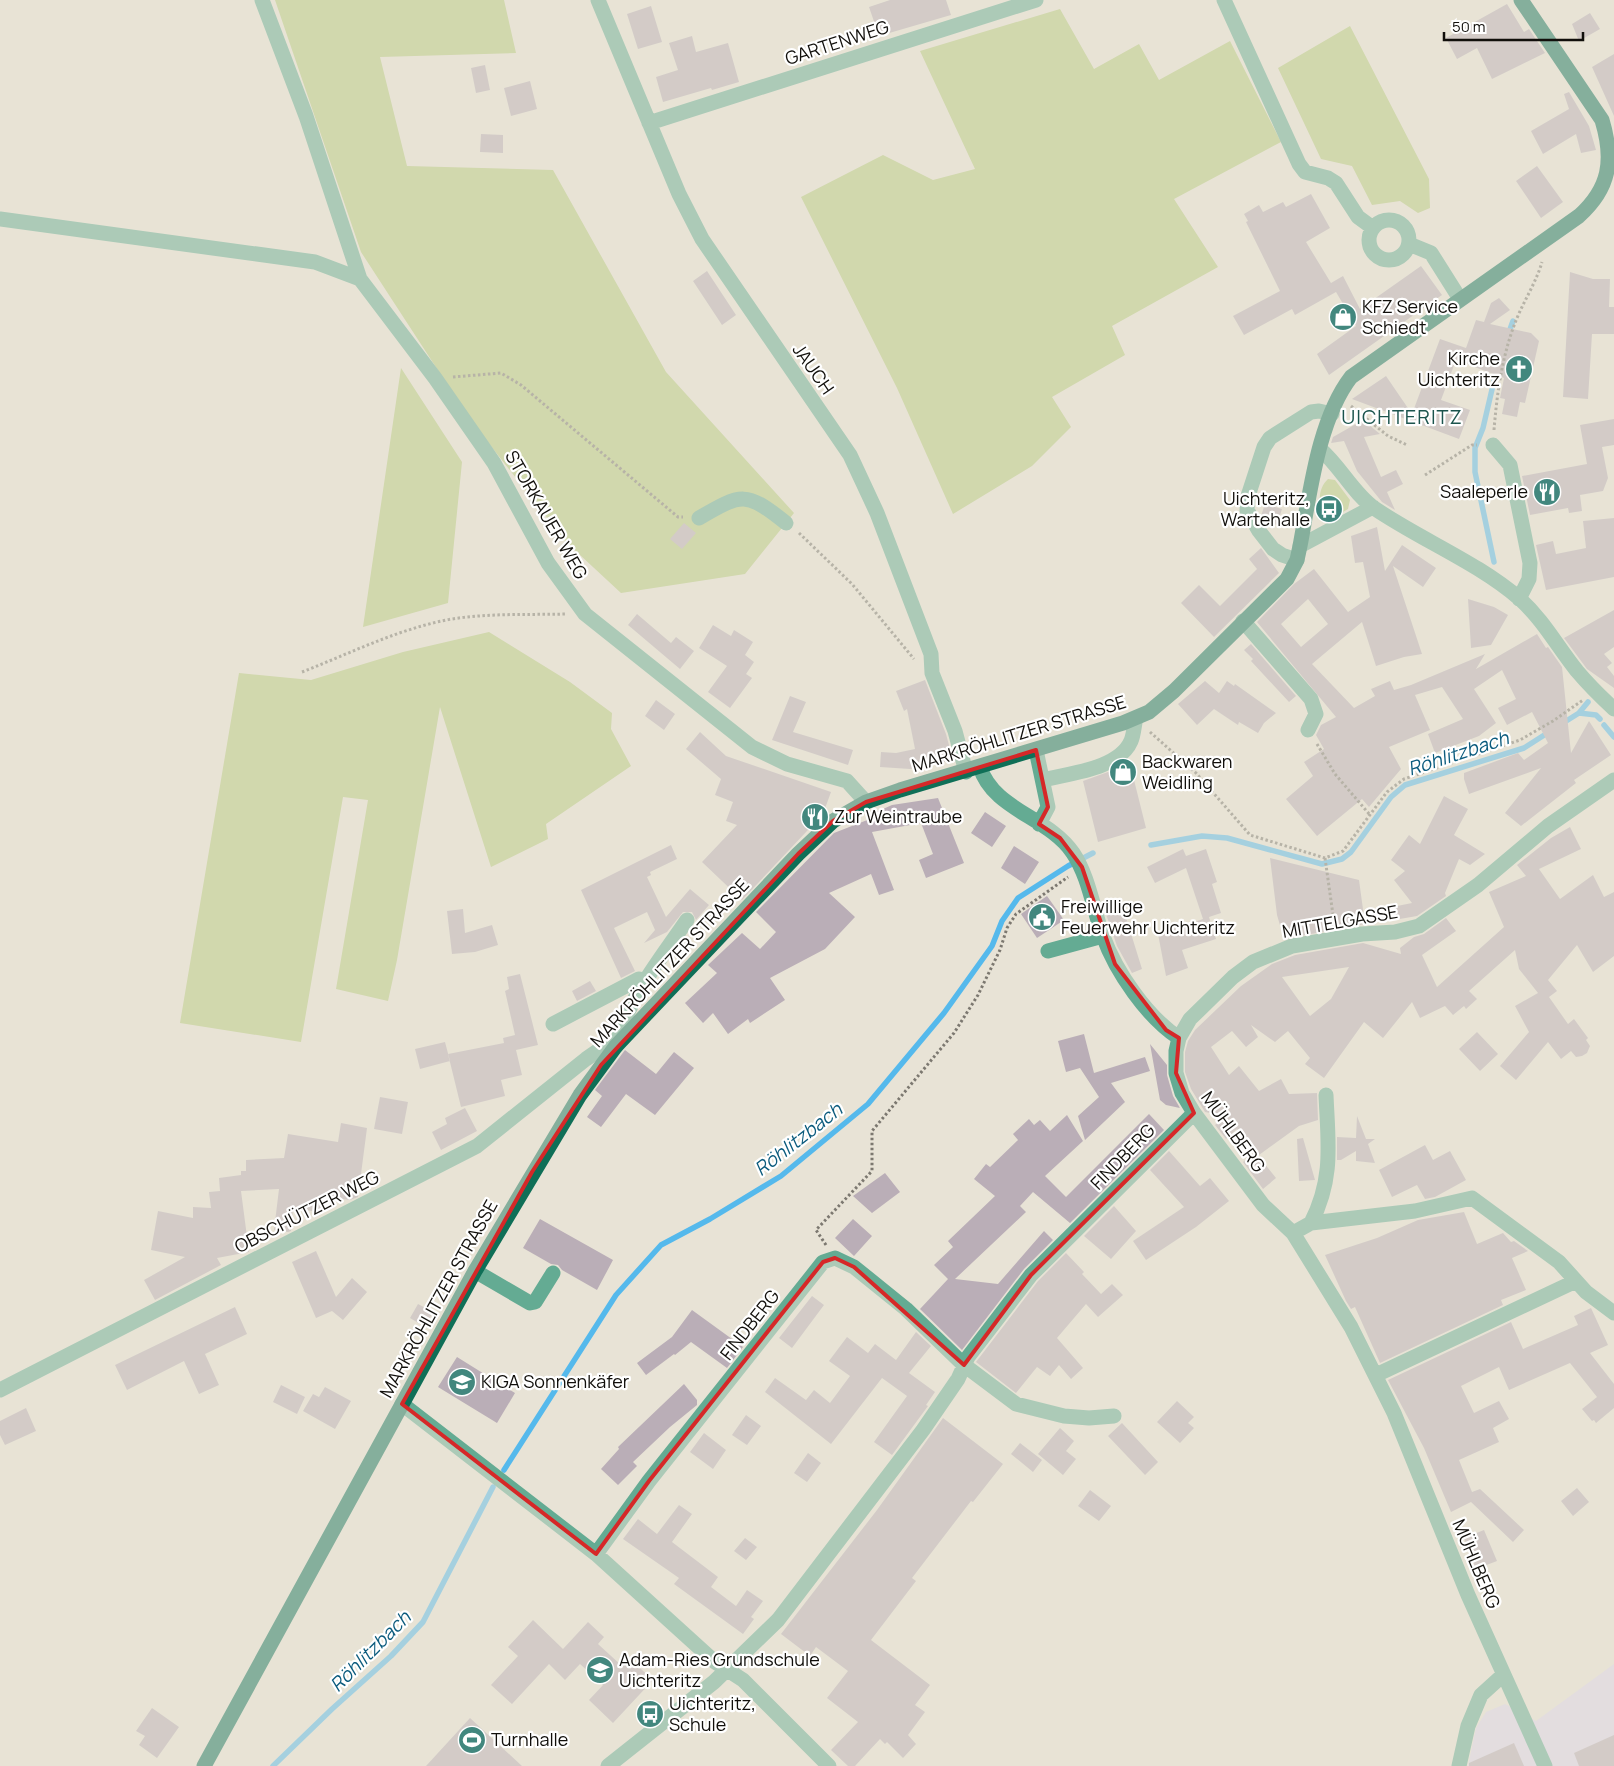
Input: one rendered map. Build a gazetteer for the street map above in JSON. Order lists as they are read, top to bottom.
{
  "streets": {
    "main road": ["MARKRÖHLITZER STRASSE"],
    "street": [
      "GARTENWEG",
      "JAUCH",
      "STORKAUER WEG",
      "MITTELGASSE",
      "MÜHLBERG",
      "FINDBERG",
      "OBSCHÜTZER WEG"
    ]
  },
  "crossings": [
    ["GARTENWEG", "JAUCH"],
    ["JAUCH", "MARKRÖHLITZER STRASSE"],
    ["JAUCH", "MITTELGASSE"],
    ["JAUCH", "MÜHLBERG"],
    ["STORKAUER WEG", "MARKRÖHLITZER STRASSE"],
    ["MARKRÖHLITZER STRASSE", "OBSCHÜTZER WEG"],
    ["MITTELGASSE", "MÜHLBERG"],
    ["MÜHLBERG", "FINDBERG"]
  ],
  "districts": ["UICHTERITZ"],
  "water": ["Röhlitzbach"],
  "places": {
    "shop": ["KFZ Service Schiedt", "Backwaren Weidling"],
    "church": ["Kirche Uichteritz"],
    "restaurant": ["Saaleperle", "Zur Weintraube"],
    "bus stop": ["Uichteritz, Wartehalle", "Uichteritz, Schule"],
    "public building": ["Freiwillige Feuerwehr Uichteritz"],
    "school or university": ["KIGA Sonnenkäfer", "Adam-Ries Grundschule Uichteritz"],
    "sports": ["Turnhalle"]
  },
  "scale_bar": "50 m"
}
